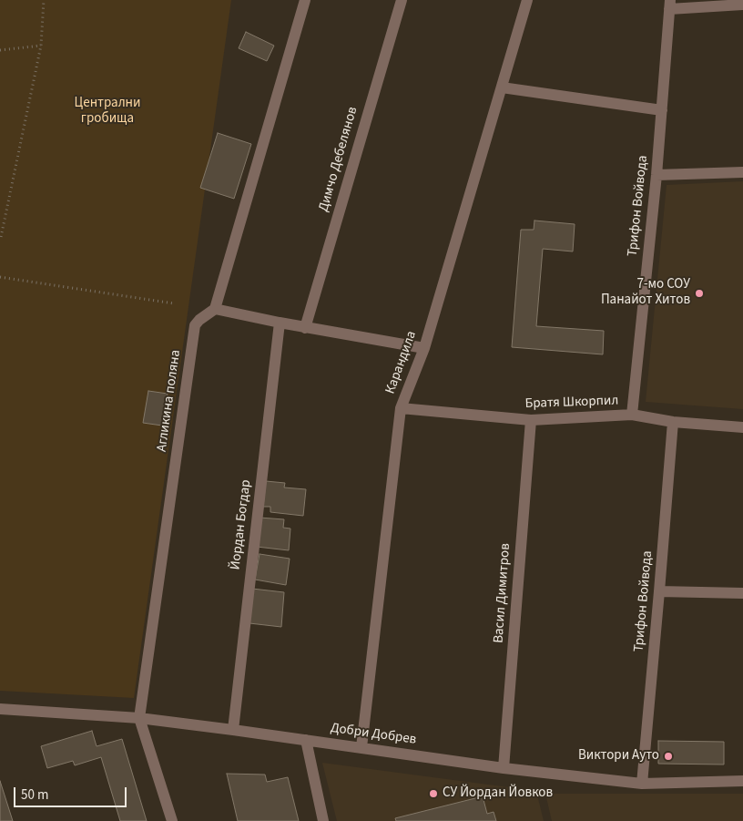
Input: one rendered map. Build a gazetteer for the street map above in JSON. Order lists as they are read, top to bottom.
{
  "streets": {
    "street": [
      "Димчо Дебелянов",
      "Трифон Войвода",
      "Карандила",
      "Агликина поляна",
      "Братя Шкорпил",
      "Йордан Богдар",
      "Васил Димитров",
      "Добри Добрев"
    ]
  },
  "crossings": [
    ["Трифон Войвода", "Братя Шкорпил"],
    ["Трифон Войвода", "Добри Добрев"],
    ["Карандила", "Братя Шкорпил"],
    ["Карандила", "Добри Добрев"],
    ["Агликина поляна", "Добри Добрев"],
    ["Братя Шкорпил", "Васил Димитров"],
    ["Йордан Богдар", "Добри Добрев"],
    ["Васил Димитров", "Добри Добрев"]
  ],
  "parks": ["Централни гробища"],
  "places": ["7-мо СОУ Панайот Хитов", "Виктори Ауто", "СУ Йордан Йовков"],
  "scale_bar": "50 m"
}
